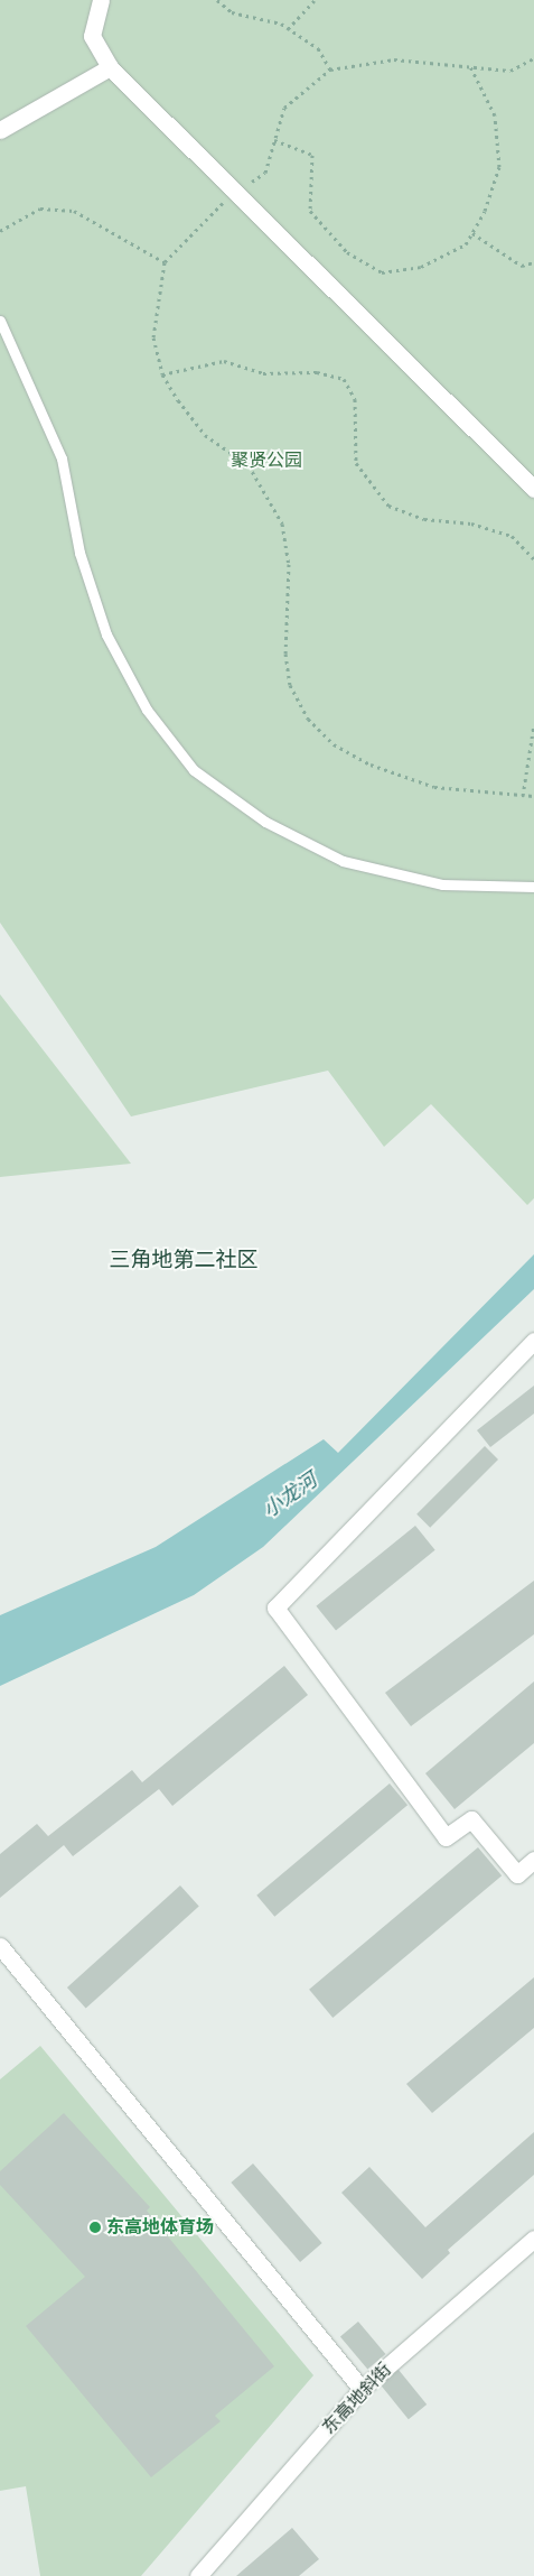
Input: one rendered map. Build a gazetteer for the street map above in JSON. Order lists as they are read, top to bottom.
{
  "streets": {
    "street": ["东高地斜街"]
  },
  "districts": ["三角地第二社区"],
  "water": ["小龙河"],
  "parks": ["聚贤公园"],
  "places": ["东高地体育场"]
}
